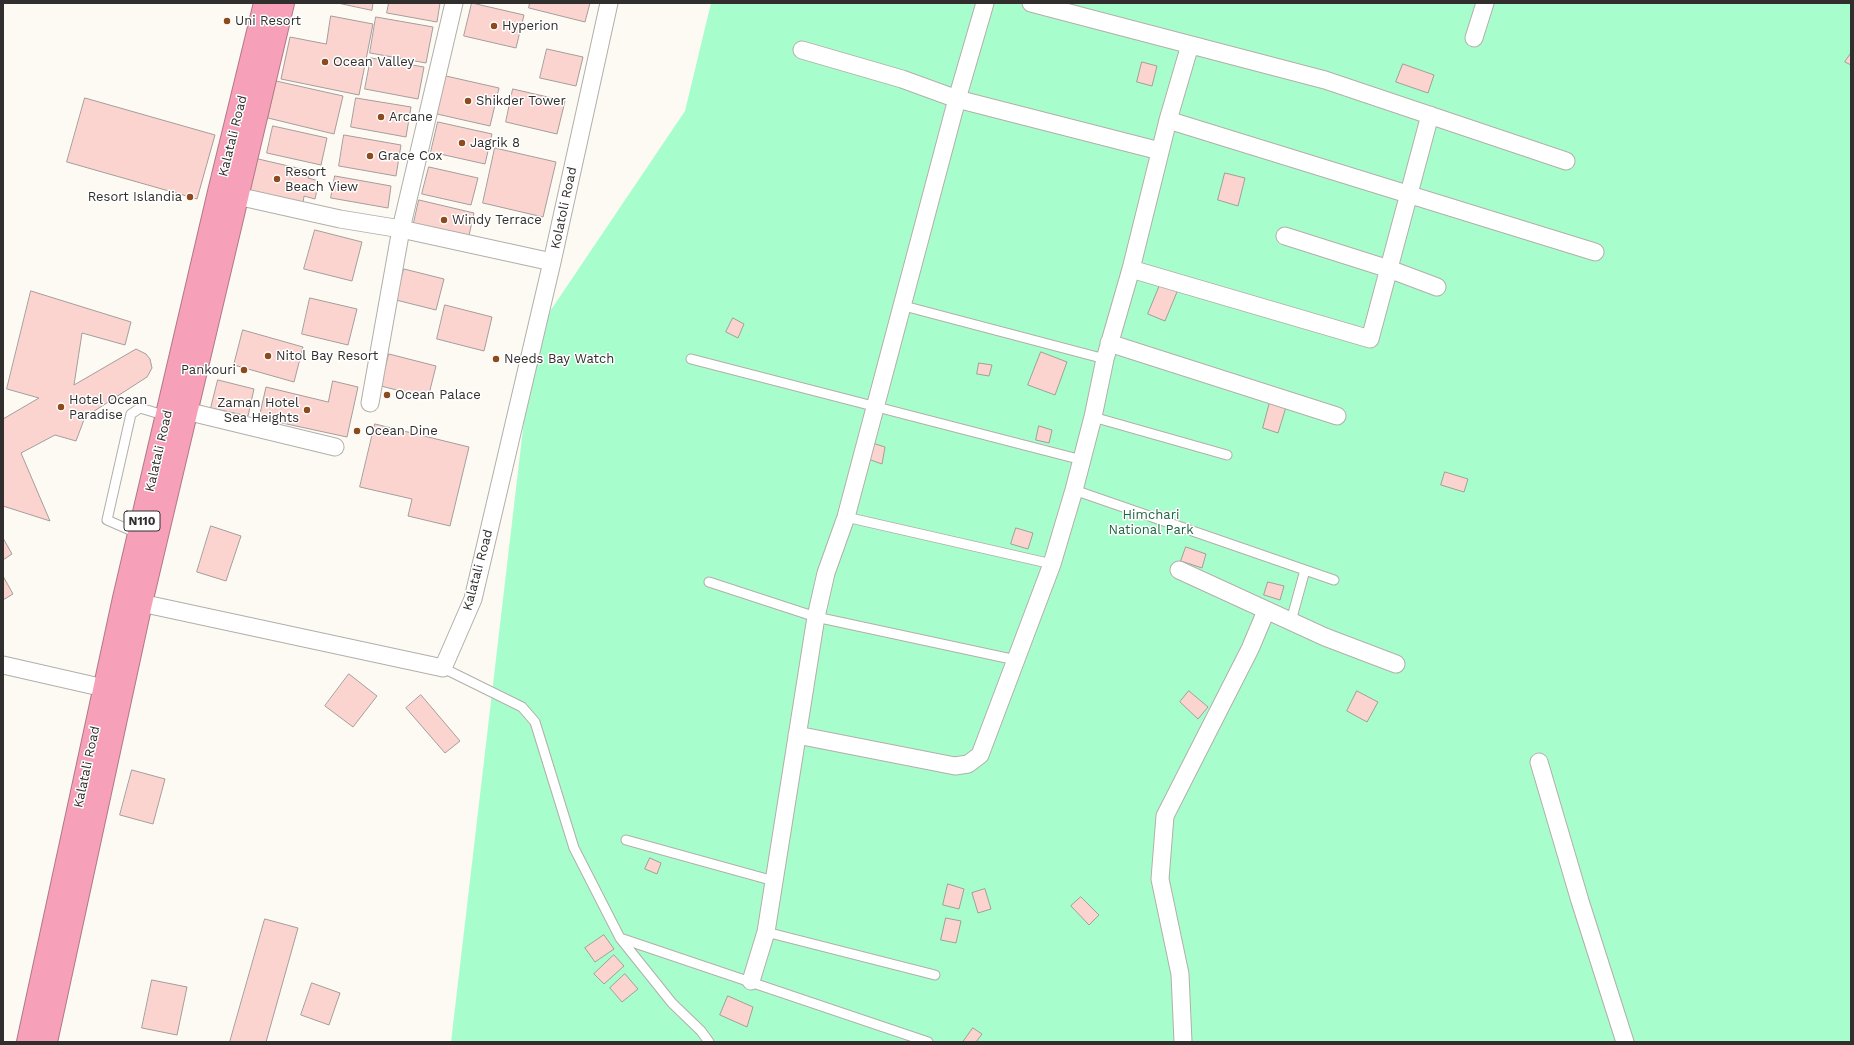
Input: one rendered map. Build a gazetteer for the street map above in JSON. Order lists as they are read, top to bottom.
{
  "streets": {
    "highway": ["Kalatali Road", "N110"],
    "street": ["Kolatoli Road"]
  },
  "crossings": [
    ["Kalatali Road", "Kolatoli Road"]
  ],
  "parks": ["Himchari National Park"],
  "places": [
    "Uni Resort",
    "Hyperion",
    "Ocean Valley",
    "Shikder Tower",
    "Arcane",
    "Jagrik 8",
    "Grace Cox",
    "Resort Beach View",
    "Resort Islandia",
    "Windy Terrace",
    "Nitol Bay Resort",
    "Needs Bay Watch",
    "Pankouri",
    "Ocean Palace",
    "Hotel Ocean Paradise",
    "Zaman Hotel Sea Heights",
    "Ocean Dine"
  ]
}
